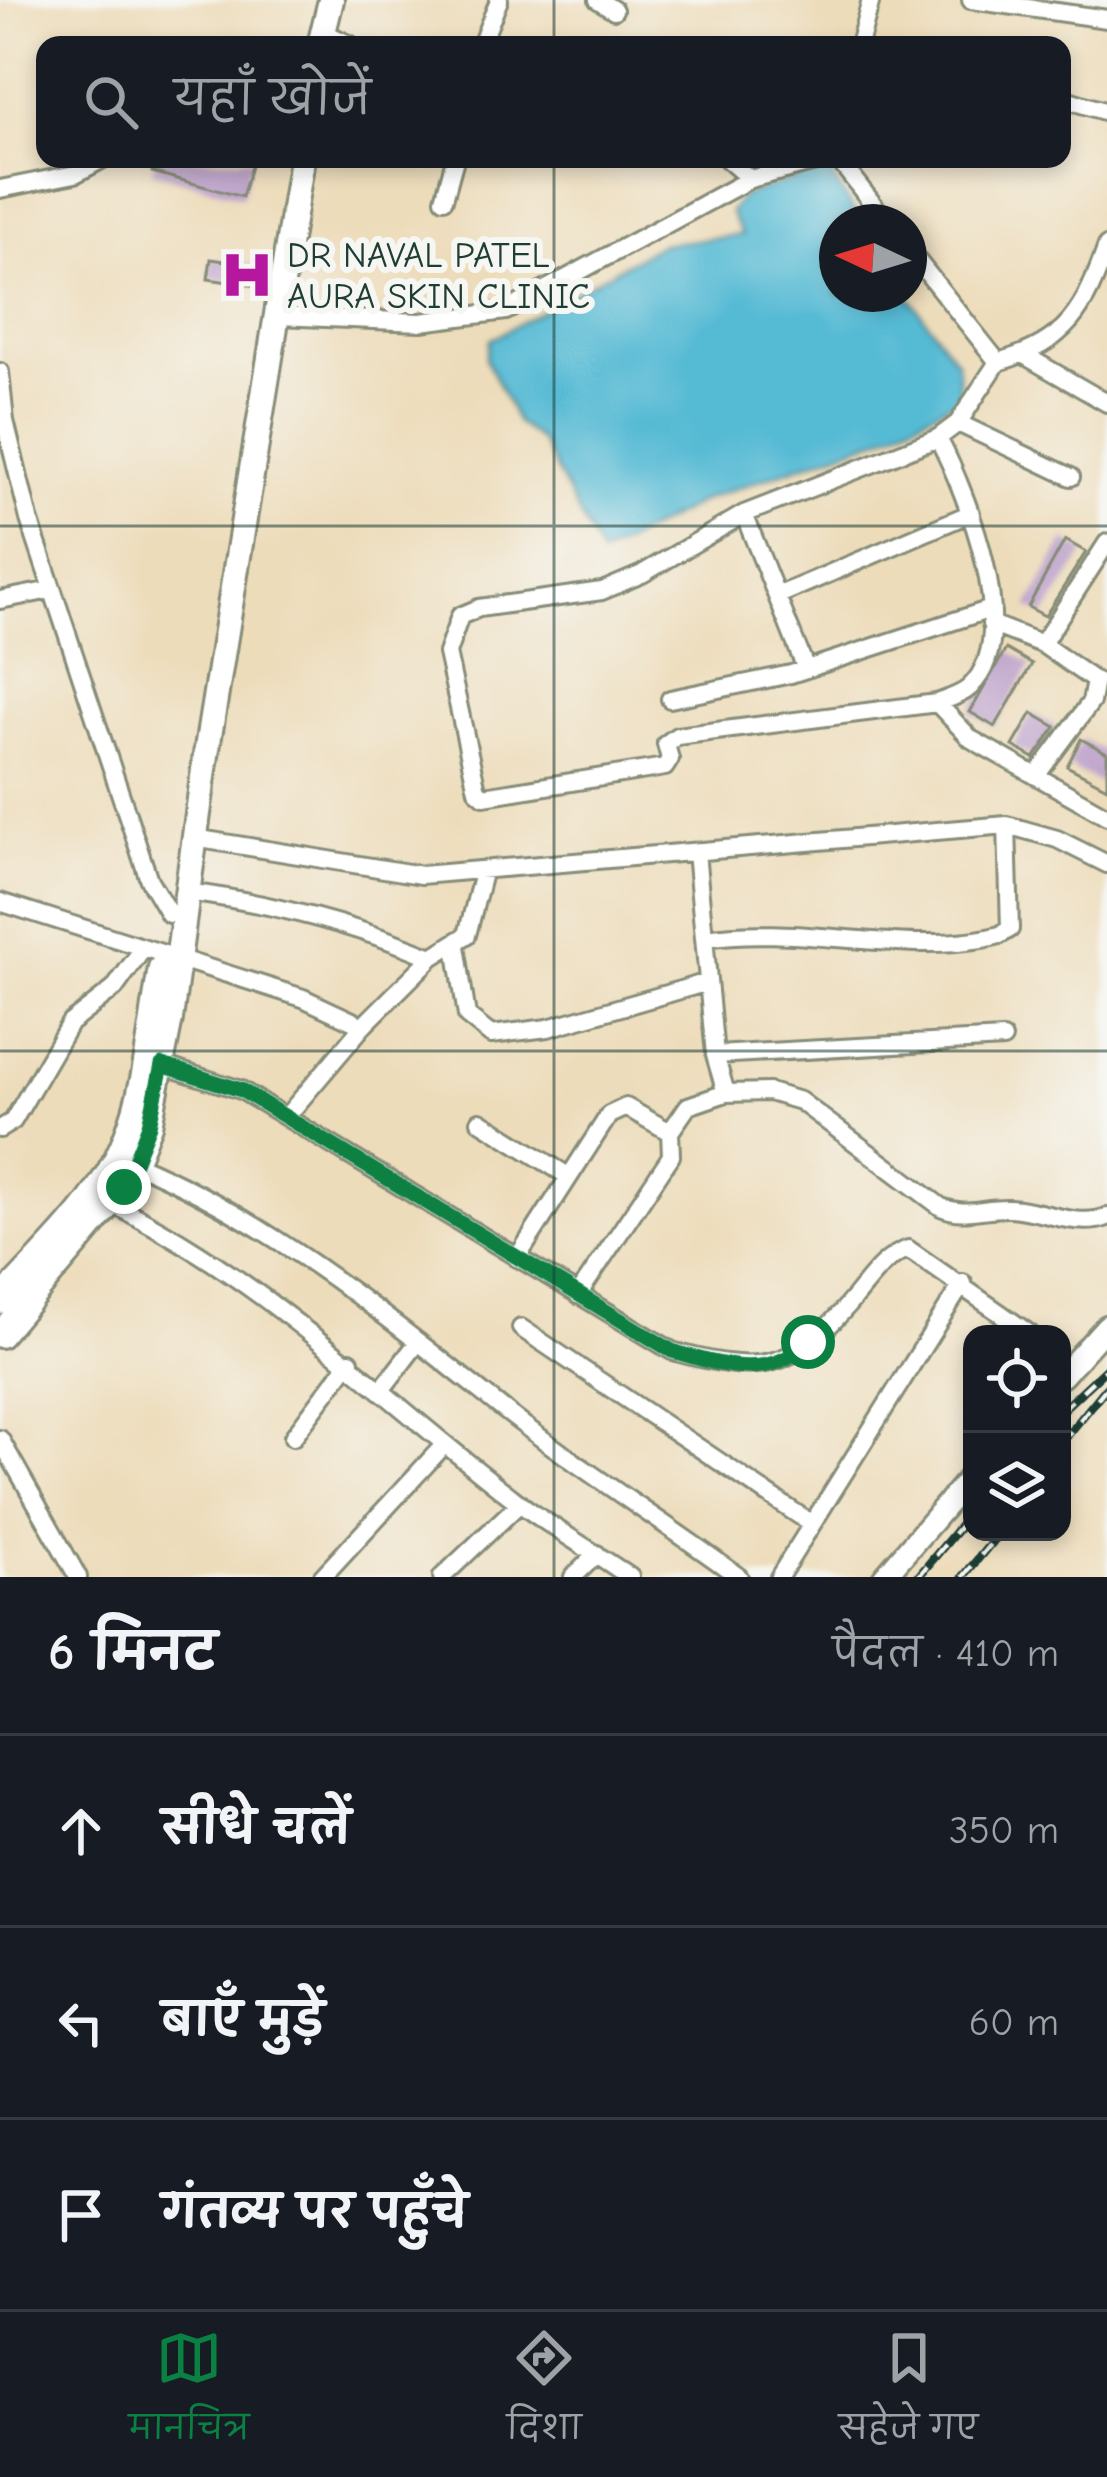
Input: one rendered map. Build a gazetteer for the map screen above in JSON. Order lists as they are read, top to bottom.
{
  "places": {
    "hospital": ["DR NAVAL PATEL AURA SKIN CLINIC"]
  },
  "north": "left",
  "page": {
    "search": "यहाँ खोजें",
    "heading": ["6 मिनट", "पैदल · 410 m"],
    "list": [
      ["सीधे चलें", "350 m"],
      ["बाएँ मुड़ें", "60 m"],
      "गंतव्य पर पहुँचे"
    ],
    "nav": ["मानचित्र", "दिशा", "सहेजे गए"]
  }
}
